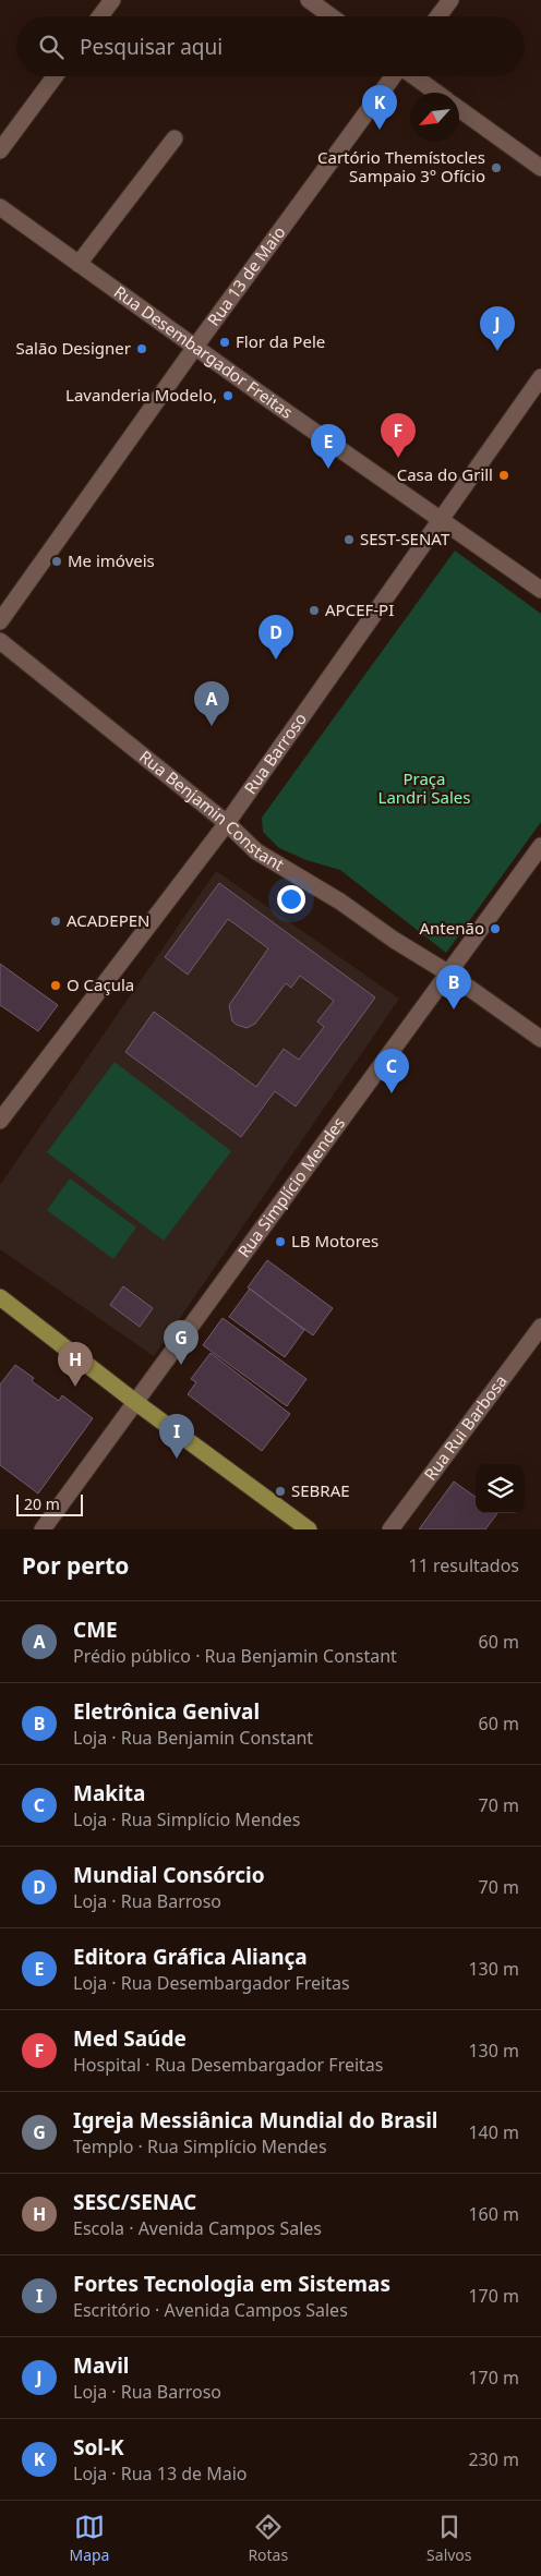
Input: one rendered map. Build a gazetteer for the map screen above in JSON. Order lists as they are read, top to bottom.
{
  "streets": {
    "street": [
      "Rua 13 de Maio",
      "Rua Desembargador Freitas",
      "Rua Barroso",
      "Rua Benjamin Constant",
      "Rua Simplício Mendes",
      "Rua Rui Barbosa"
    ]
  },
  "crossings": [
    ["Rua 13 de Maio", "Rua Desembargador Freitas"],
    ["Rua Desembargador Freitas", "Rua Barroso"],
    ["Rua Barroso", "Rua Benjamin Constant"],
    ["Rua Benjamin Constant", "Rua Simplício Mendes"]
  ],
  "parks": ["Praça Landri Sales"],
  "places": [
    "Cartório Themístocles Sampaio 3° Ofício",
    "Flor da Pele",
    "Salão Designer",
    "Lavanderia Modelo,",
    "Casa do Grill",
    "SEST-SENAT",
    "Me imóveis",
    "APCEF-PI",
    "ACADEPEN",
    "Antenão",
    "O Caçula",
    "LB Motores",
    "SEBRAE"
  ],
  "scale_bar": "20 m",
  "north": "bottom left",
  "page": {
    "search": "Pesquisar aqui",
    "pins": [
      "K",
      "J",
      "F",
      "E",
      "D",
      "A",
      "B",
      "C",
      "G",
      "H",
      "I"
    ],
    "scale": "20 m",
    "heading": ["Por perto", "11 resultados"],
    "list": [
      {
        "mark": "A",
        "name": "CME",
        "note": "Prédio público · Rua Benjamin Constant",
        "value": "60 m"
      },
      {
        "mark": "B",
        "name": "Eletrônica Genival",
        "note": "Loja · Rua Benjamin Constant",
        "value": "60 m"
      },
      {
        "mark": "C",
        "name": "Makita",
        "note": "Loja · Rua Simplício Mendes",
        "value": "70 m"
      },
      {
        "mark": "D",
        "name": "Mundial Consórcio",
        "note": "Loja · Rua Barroso",
        "value": "70 m"
      },
      {
        "mark": "E",
        "name": "Editora Gráfica Aliança",
        "note": "Loja · Rua Desembargador Freitas",
        "value": "130 m"
      },
      {
        "mark": "F",
        "name": "Med Saúde",
        "note": "Hospital · Rua Desembargador Freitas",
        "value": "130 m"
      },
      {
        "mark": "G",
        "name": "Igreja Messiânica Mundial do Brasil",
        "note": "Templo · Rua Simplício Mendes",
        "value": "140 m"
      },
      {
        "mark": "H",
        "name": "SESC/SENAC",
        "note": "Escola · Avenida Campos Sales",
        "value": "160 m"
      },
      {
        "mark": "I",
        "name": "Fortes Tecnologia em Sistemas",
        "note": "Escritório · Avenida Campos Sales",
        "value": "170 m"
      },
      {
        "mark": "J",
        "name": "Mavil",
        "note": "Loja · Rua Barroso",
        "value": "170 m"
      },
      {
        "mark": "K",
        "name": "Sol-K",
        "note": "Loja · Rua 13 de Maio",
        "value": "230 m"
      }
    ],
    "nav": ["Mapa", "Rotas", "Salvos"]
  }
}
